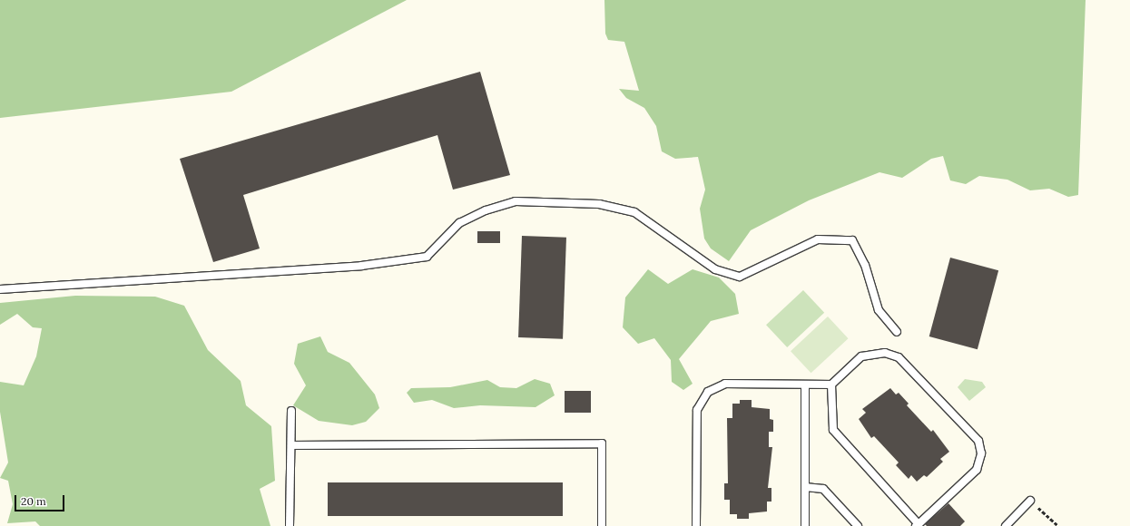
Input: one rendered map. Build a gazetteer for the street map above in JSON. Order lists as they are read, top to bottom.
{
  "scale_bar": "20 m"
}
